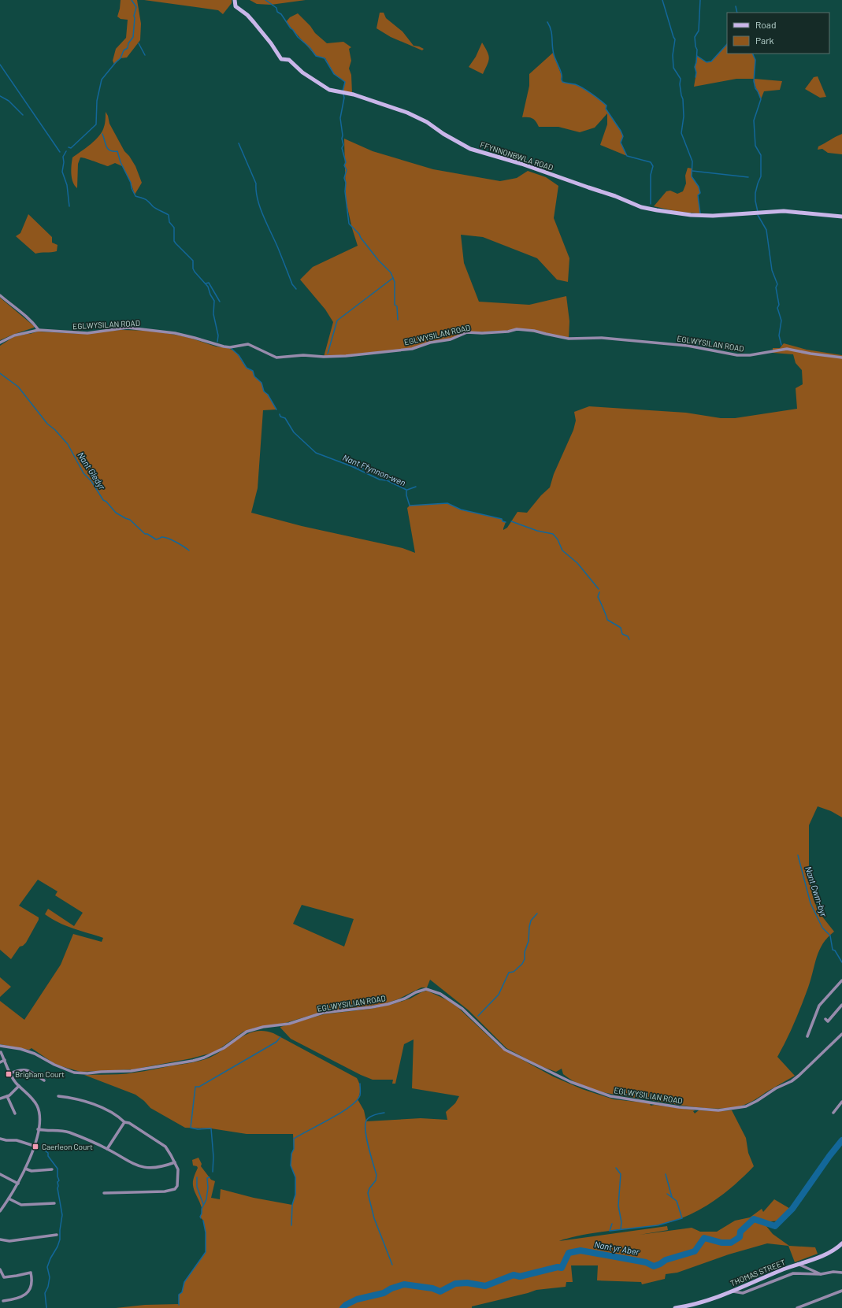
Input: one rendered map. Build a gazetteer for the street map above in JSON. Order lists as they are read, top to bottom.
{
  "streets": {
    "street": [
      "FFYNNONBWLA ROAD",
      "EGLWYSILAN ROAD",
      "EGLWYSILIAN ROAD",
      "THOMAS STREET"
    ]
  },
  "water": [
    "Nant Ffynnon-wen",
    "Nant Gledyr",
    "Nant Cwm-byr",
    "Nant yr Aber"
  ],
  "places": {
    "transit": ["Brigham Court", "Caerleon Court"]
  },
  "legend": ["Road", "Park"]
}
